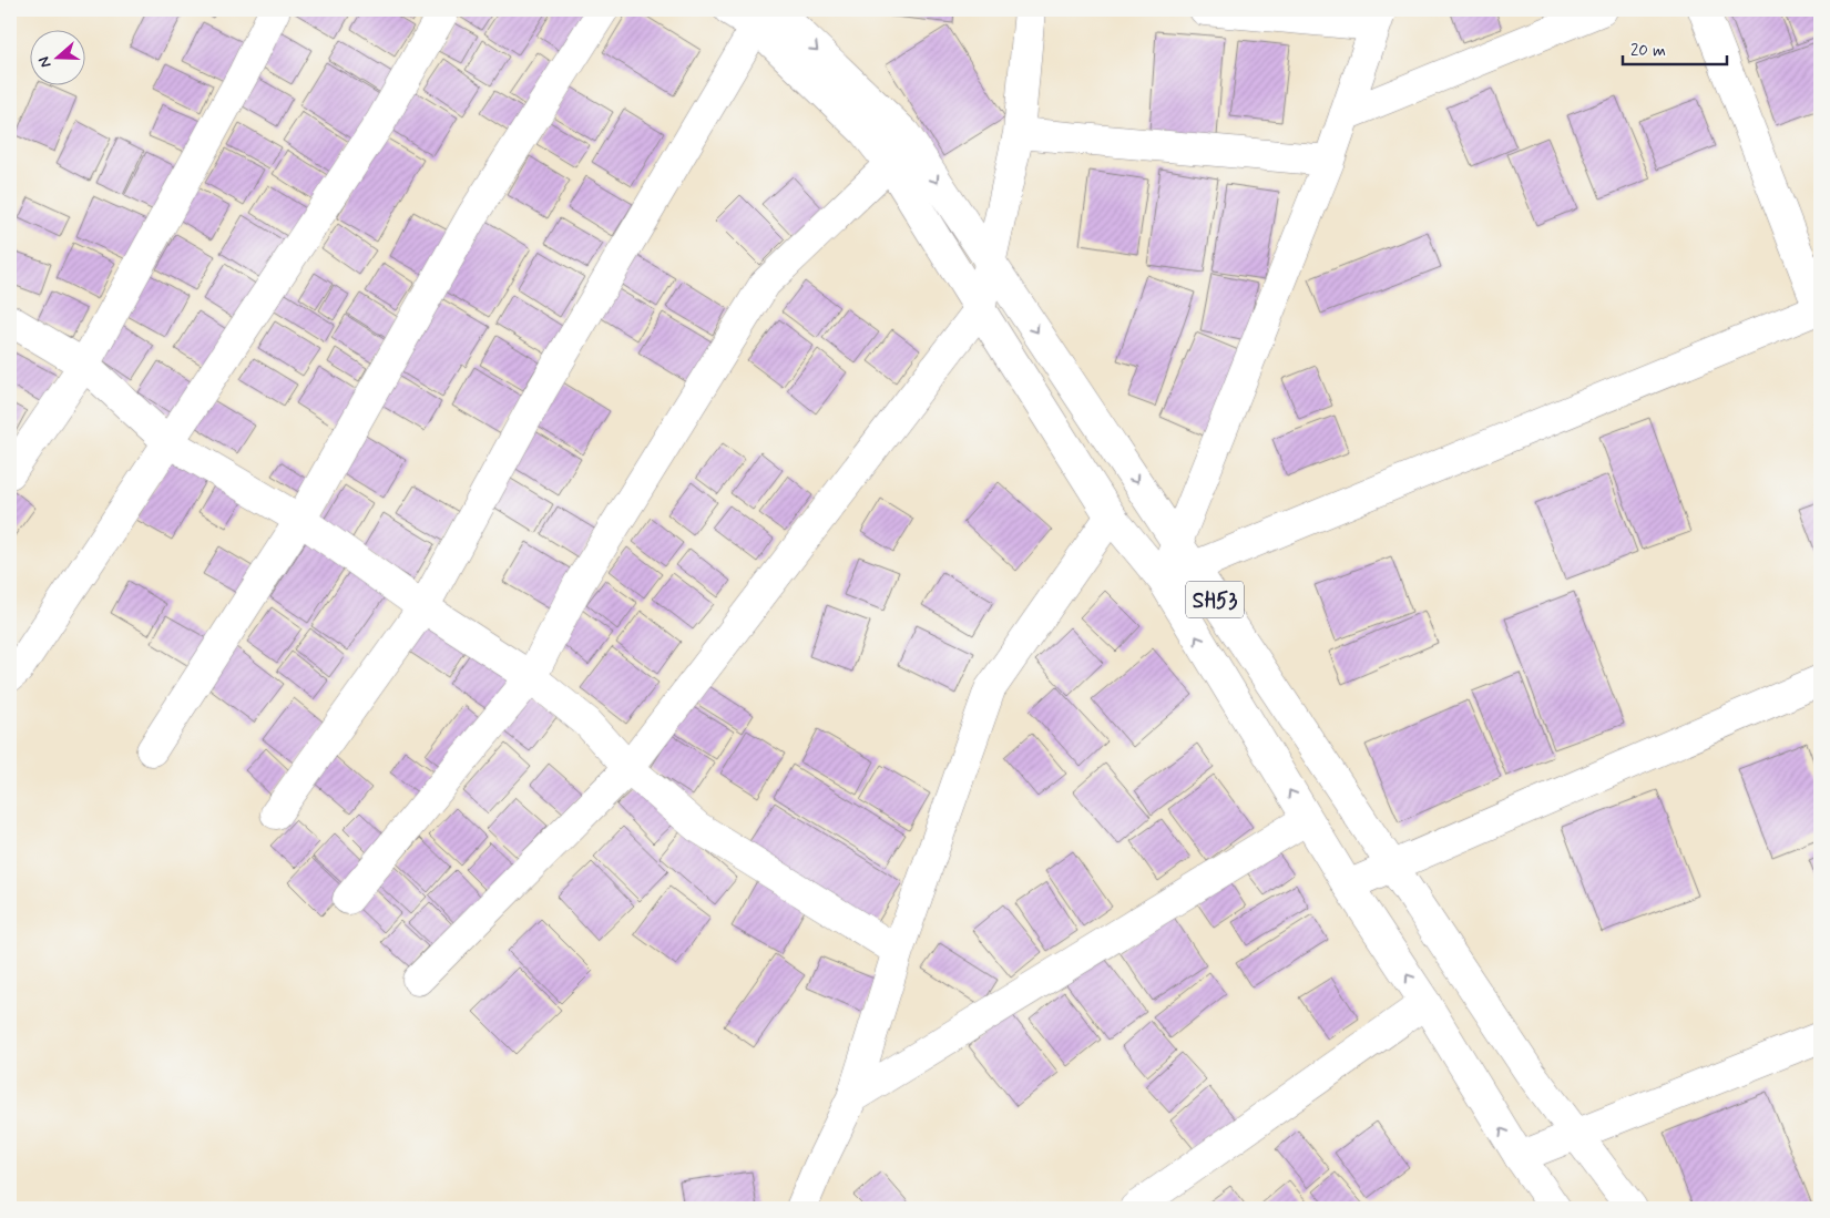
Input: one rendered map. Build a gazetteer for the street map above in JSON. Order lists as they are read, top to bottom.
{
  "streets": {
    "street": ["SH53"]
  },
  "scale_bar": "20 m",
  "north": "left"
}
